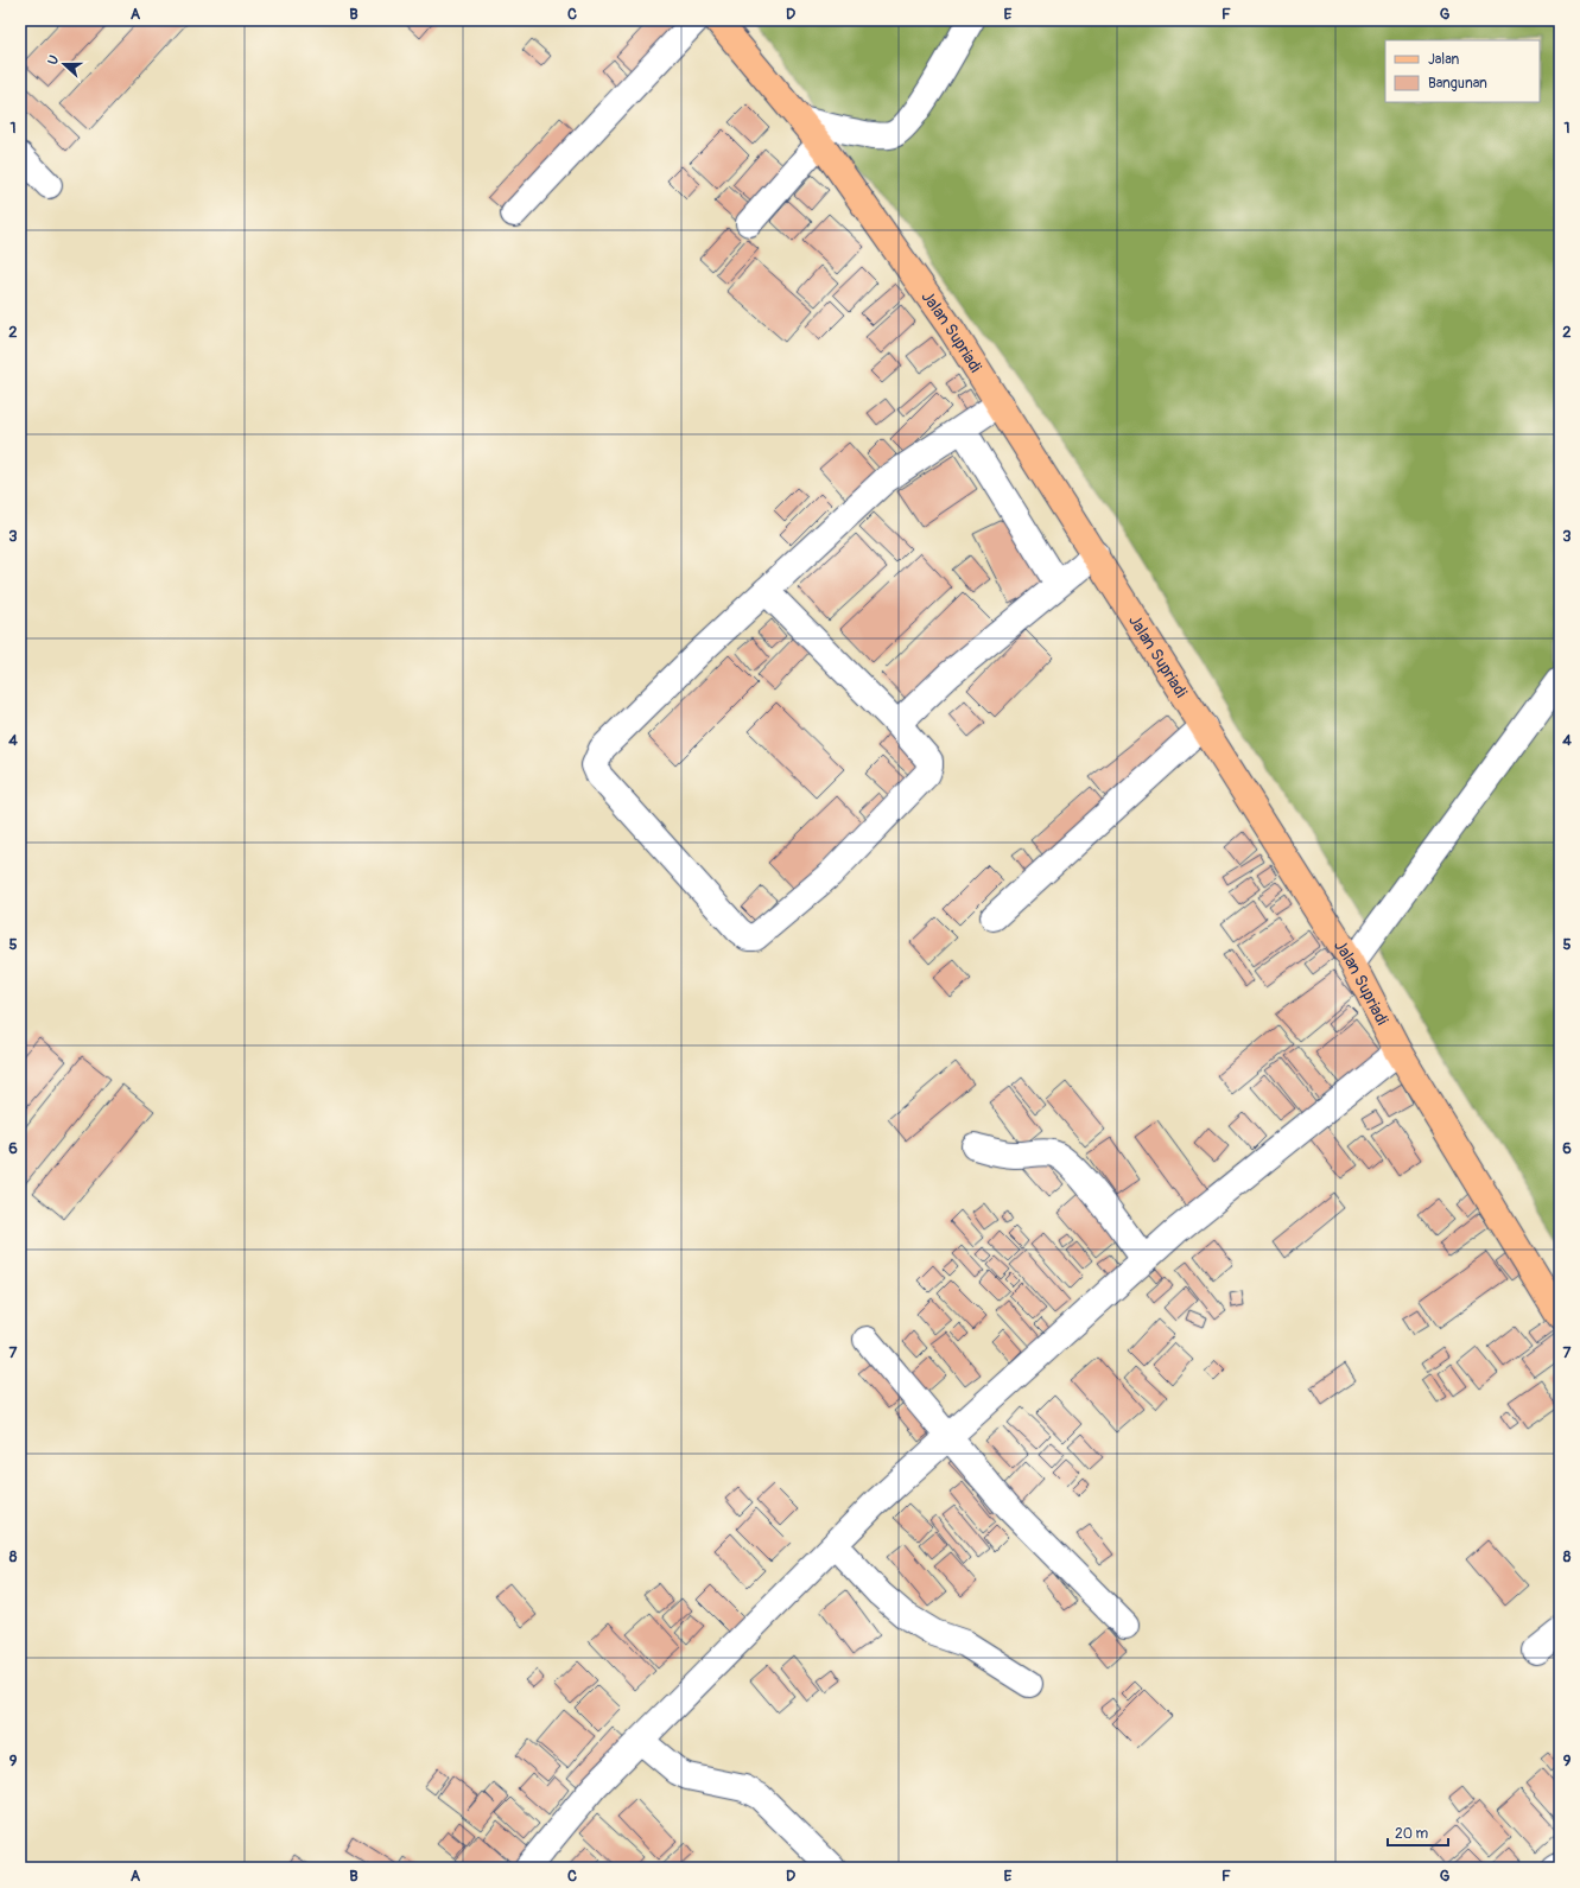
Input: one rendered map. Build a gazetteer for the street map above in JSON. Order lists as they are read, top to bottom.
{
  "streets": {
    "main road": ["Jalan Supriadi"]
  },
  "legend": ["Jalan", "Bangunan"],
  "scale_bar": "20 m",
  "north": "left",
  "grid": {
    "columns": [
      "A",
      "B",
      "C",
      "D",
      "E",
      "F",
      "G"
    ],
    "rows": [
      "1",
      "2",
      "3",
      "4",
      "5",
      "6",
      "7",
      "8",
      "9"
    ]
  }
}
